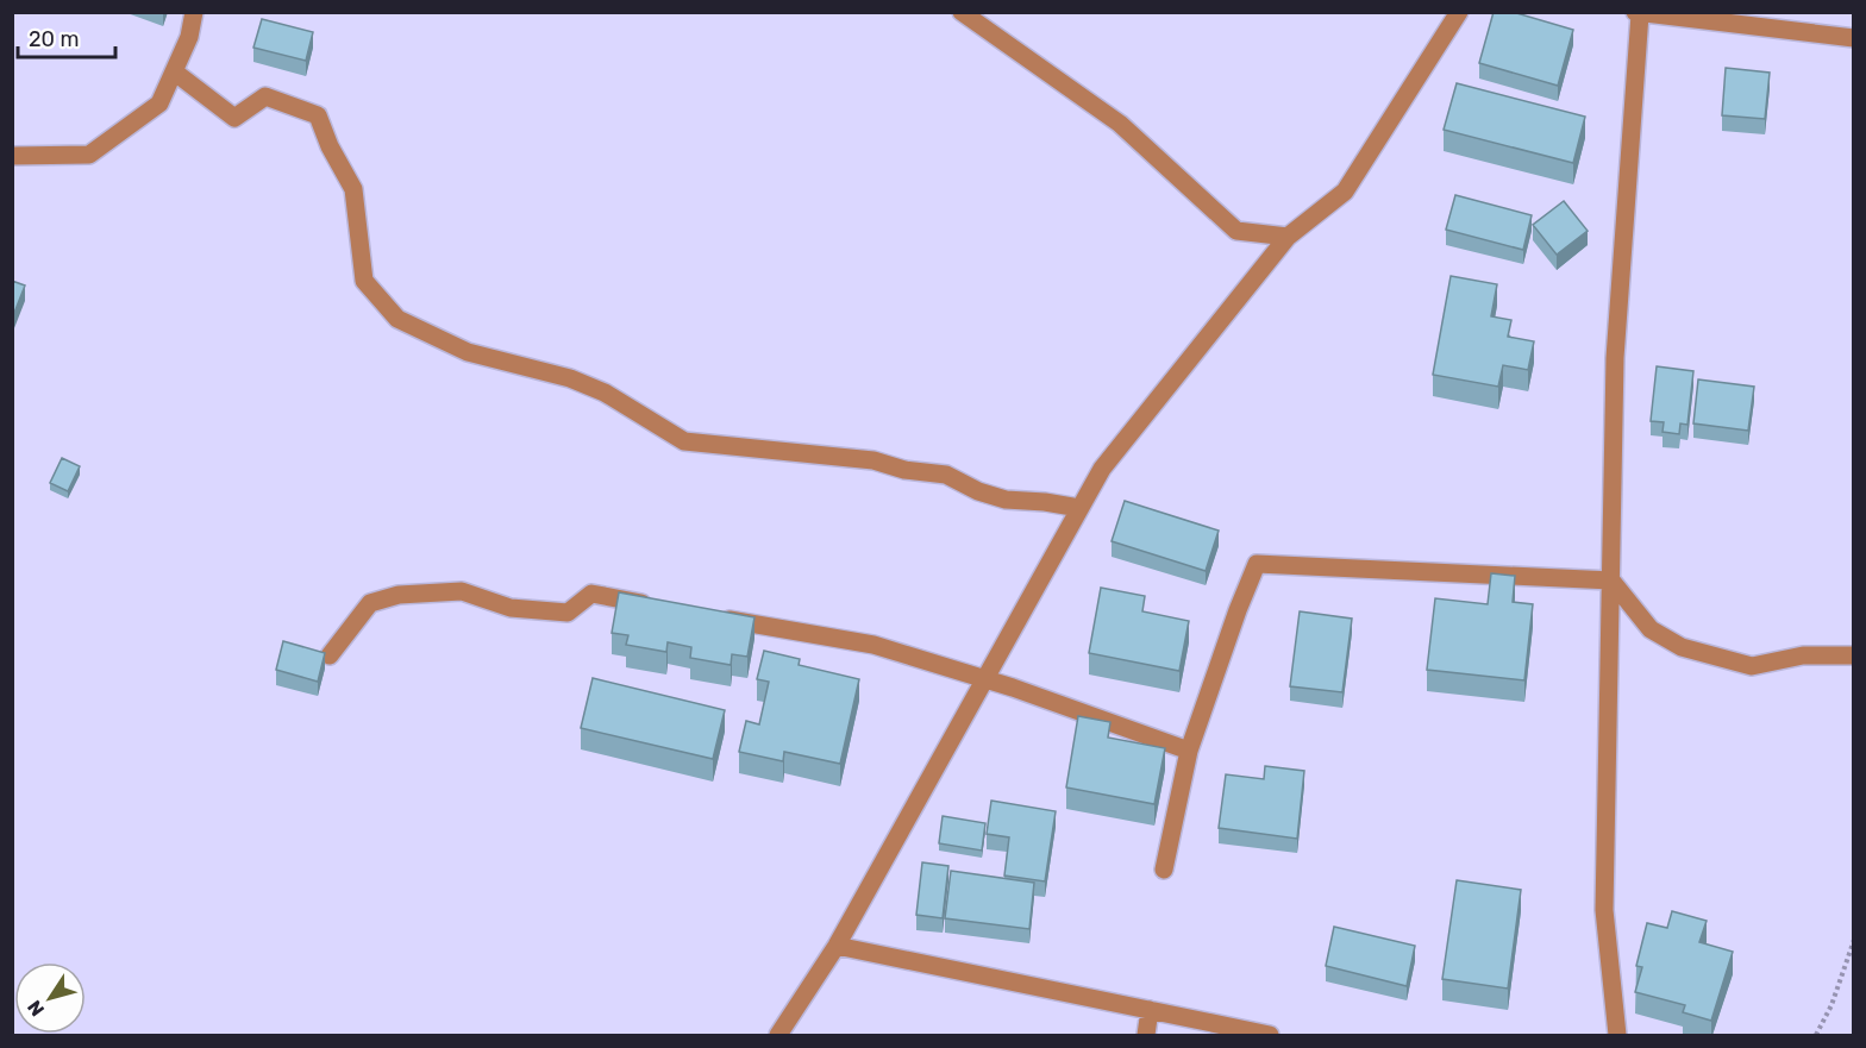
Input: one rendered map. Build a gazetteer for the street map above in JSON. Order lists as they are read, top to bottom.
{
  "scale_bar": "20 m",
  "north": "bottom left"
}
